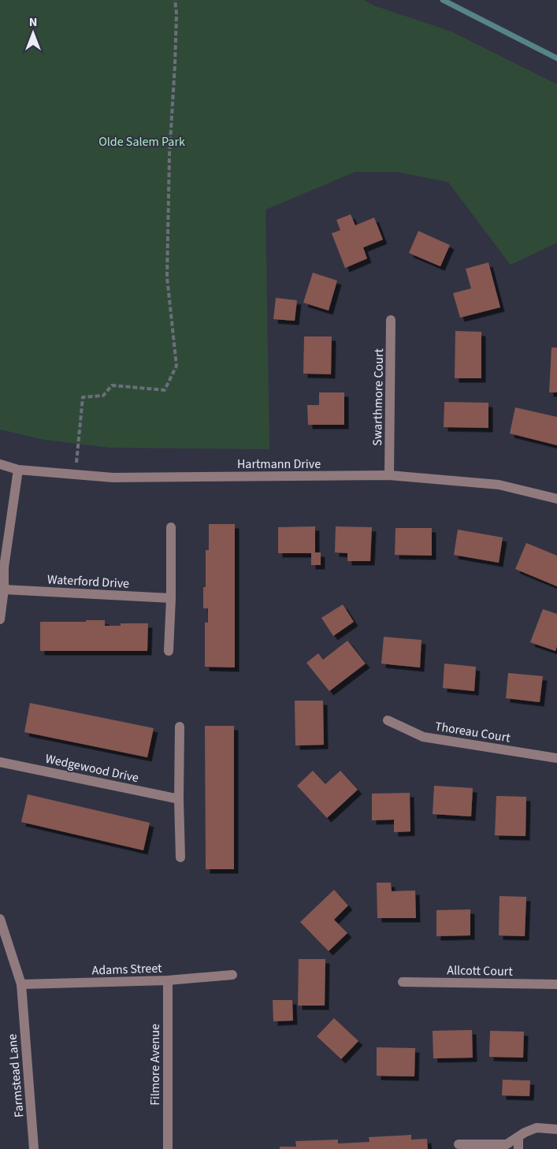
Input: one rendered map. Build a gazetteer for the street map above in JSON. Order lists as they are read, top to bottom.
{
  "streets": {
    "street": [
      "Swarthmore Court",
      "Hartmann Drive",
      "Waterford Drive",
      "Thoreau Court",
      "Wedgewood Drive",
      "Adams Street",
      "Allcott Court",
      "Filmore Avenue",
      "Farmstead Lane"
    ]
  },
  "crossings": [
    ["Swarthmore Court", "Hartmann Drive"],
    ["Adams Street", "Filmore Avenue"],
    ["Adams Street", "Farmstead Lane"]
  ],
  "parks": ["Olde Salem Park"],
  "north": "top"
}
